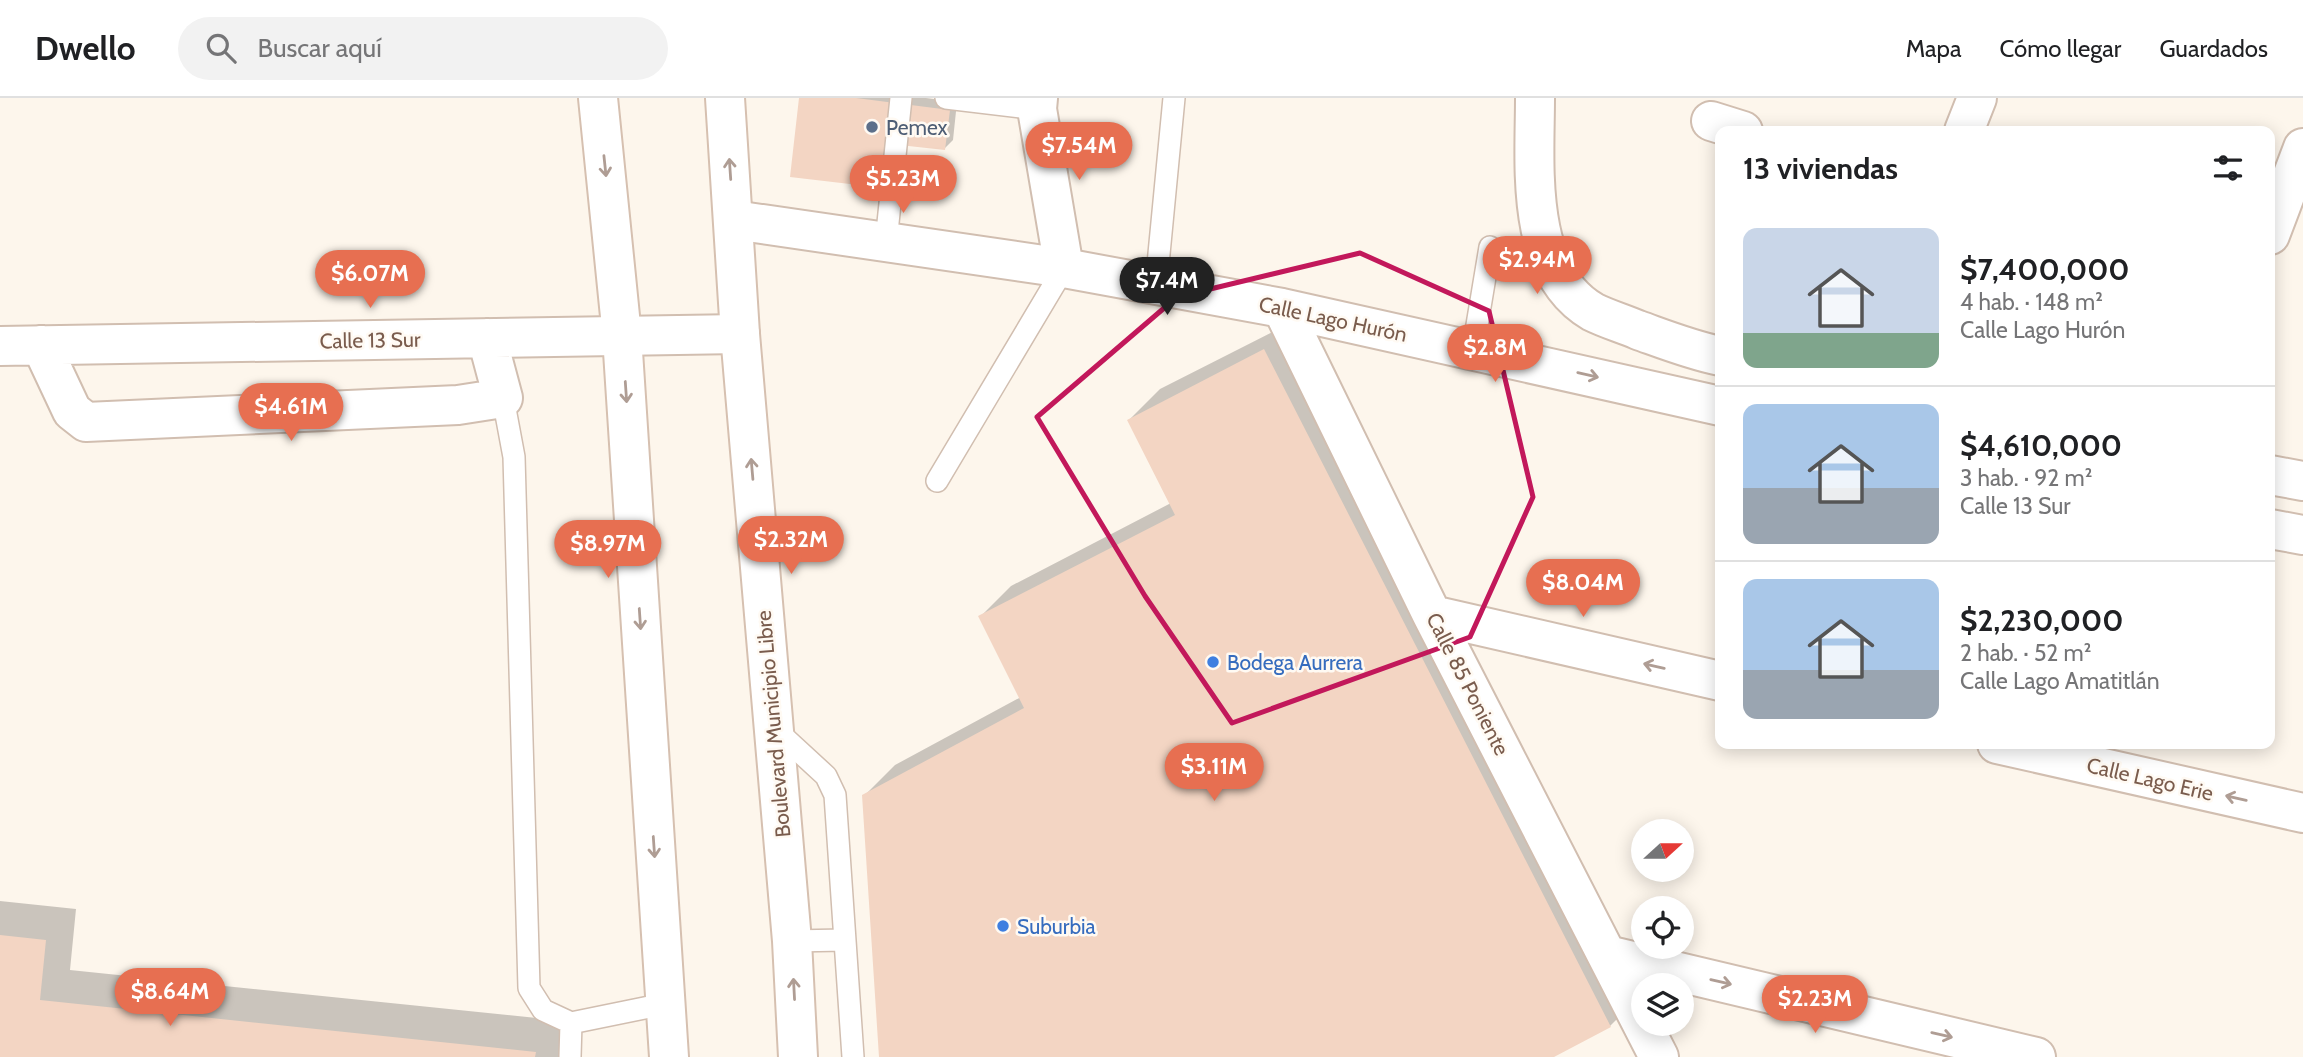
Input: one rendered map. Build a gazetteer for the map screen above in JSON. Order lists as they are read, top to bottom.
{
  "streets": {
    "street": [
      "Calle Lago Hurón",
      "Calle 13 Sur",
      "Calle 85 Poniente",
      "Boulevard Municipio Libre",
      "Calle Lago Erie"
    ]
  },
  "crossings": [
    ["Calle Lago Hurón", "Calle 85 Poniente"],
    ["Calle Lago Hurón", "Boulevard Municipio Libre"],
    ["Calle 13 Sur", "Boulevard Municipio Libre"]
  ],
  "places": ["Pemex", "Bodega Aurrera", "Suburbia"],
  "north": "right",
  "page": {
    "header": "Dwello",
    "search": "Buscar aquí",
    "nav": ["Mapa", "Cómo llegar", "Guardados"],
    "price": [
      "$7.54M",
      "$5.23M",
      "$2.94M",
      "$6.07M",
      "$7.4M",
      "$2.8M",
      "$4.61M",
      "$2.32M",
      "$8.97M",
      "$8.04M",
      "$3.11M",
      "$8.64M",
      "$2.23M"
    ],
    "heading": "13 viviendas",
    "list": [
      {
        "name": "$7,400,000",
        "note": "4 hab. · 148 m² · Calle Lago Hurón"
      },
      {
        "name": "$4,610,000",
        "note": "3 hab. · 92 m² · Calle 13 Sur"
      },
      {
        "name": "$2,230,000",
        "note": "2 hab. · 52 m² · Calle Lago Amatitlán"
      }
    ]
  }
}
